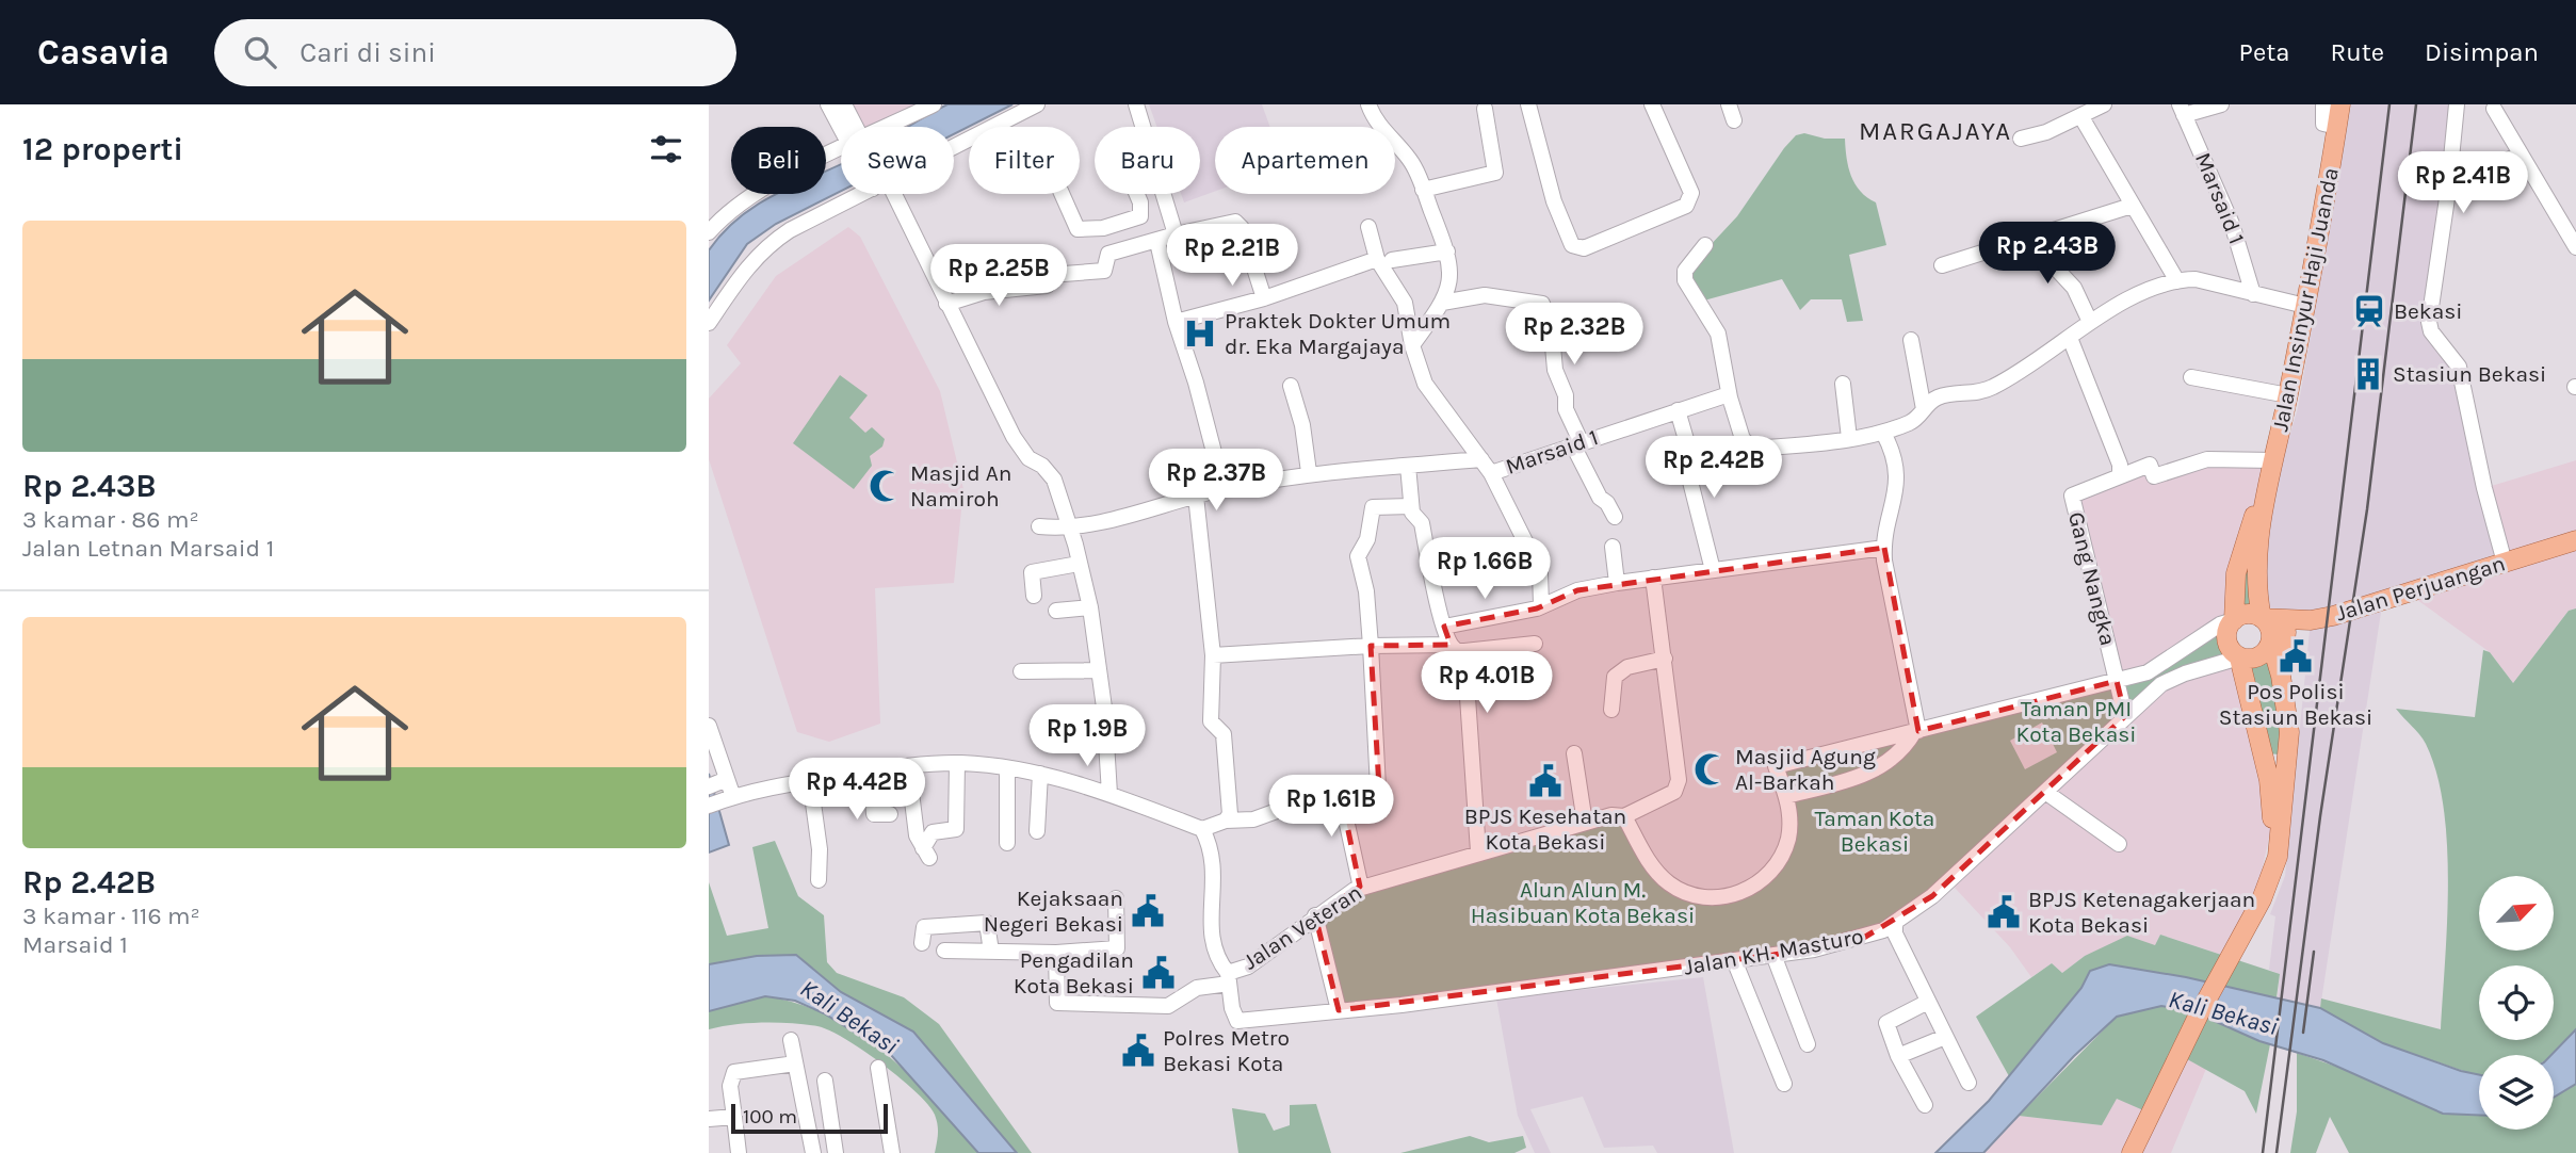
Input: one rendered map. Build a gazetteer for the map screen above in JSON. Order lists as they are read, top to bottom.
{
  "streets": {
    "main road": ["Jalan Insinyur Haji Juanda", "Jalan Perjuangan"],
    "street": [
      "Marsaid 1",
      "Gang Nangka",
      "Jalan Veteran",
      "Jalan KH. Masturo"
    ]
  },
  "crossings": [
    ["Jalan Insinyur Haji Juanda", "Jalan Perjuangan"],
    ["Jalan Insinyur Haji Juanda", "Jalan KH. Masturo"],
    ["Jalan Perjuangan", "Jalan KH. Masturo"],
    ["Jalan Veteran", "Jalan KH. Masturo"]
  ],
  "districts": ["MARGAJAYA"],
  "water": ["Kali Bekasi"],
  "parks": ["Taman PMI Kota Bekasi", "Taman Kota Bekasi", "Alun Alun M. Hasibuan Kota Bekasi"],
  "places": {
    "station": ["Bekasi"],
    "hospital": ["Praktek Dokter Umum dr. Eka Margajaya"],
    "building": ["Stasiun Bekasi"],
    "mosque": ["Masjid An Namiroh", "Masjid Agung Al-Barkah"],
    "public building": [
      "Pos Polisi Stasiun Bekasi",
      "BPJS Kesehatan Kota Bekasi",
      "Kejaksaan Negeri Bekasi",
      "BPJS Ketenagakerjaan Kota Bekasi",
      "Pengadilan Kota Bekasi",
      "Polres Metro Bekasi Kota"
    ]
  },
  "scale_bar": "100 m",
  "north": "top right",
  "page": {
    "header": "Casavia",
    "search": "Cari di sini",
    "nav": ["Peta", "Rute", "Disimpan"],
    "heading": "12 properti",
    "chip": [
      "Beli",
      "Sewa",
      "Filter",
      "Baru",
      "Apartemen"
    ],
    "price": [
      "Rp 2.41B",
      "Rp 2.43B",
      "Rp 2.21B",
      "Rp 2.25B",
      "Rp 2.32B",
      "Rp 2.42B",
      "Rp 2.37B",
      "Rp 1.66B",
      "Rp 4.01B",
      "Rp 1.9B",
      "Rp 4.42B",
      "Rp 1.61B"
    ],
    "list": [
      {
        "name": "Rp 2.43B",
        "note": "3 kamar · 86 m² · Jalan Letnan Marsaid 1"
      },
      {
        "name": "Rp 2.42B",
        "note": "3 kamar · 116 m² · Marsaid 1"
      }
    ],
    "scale": "100 m"
  }
}
